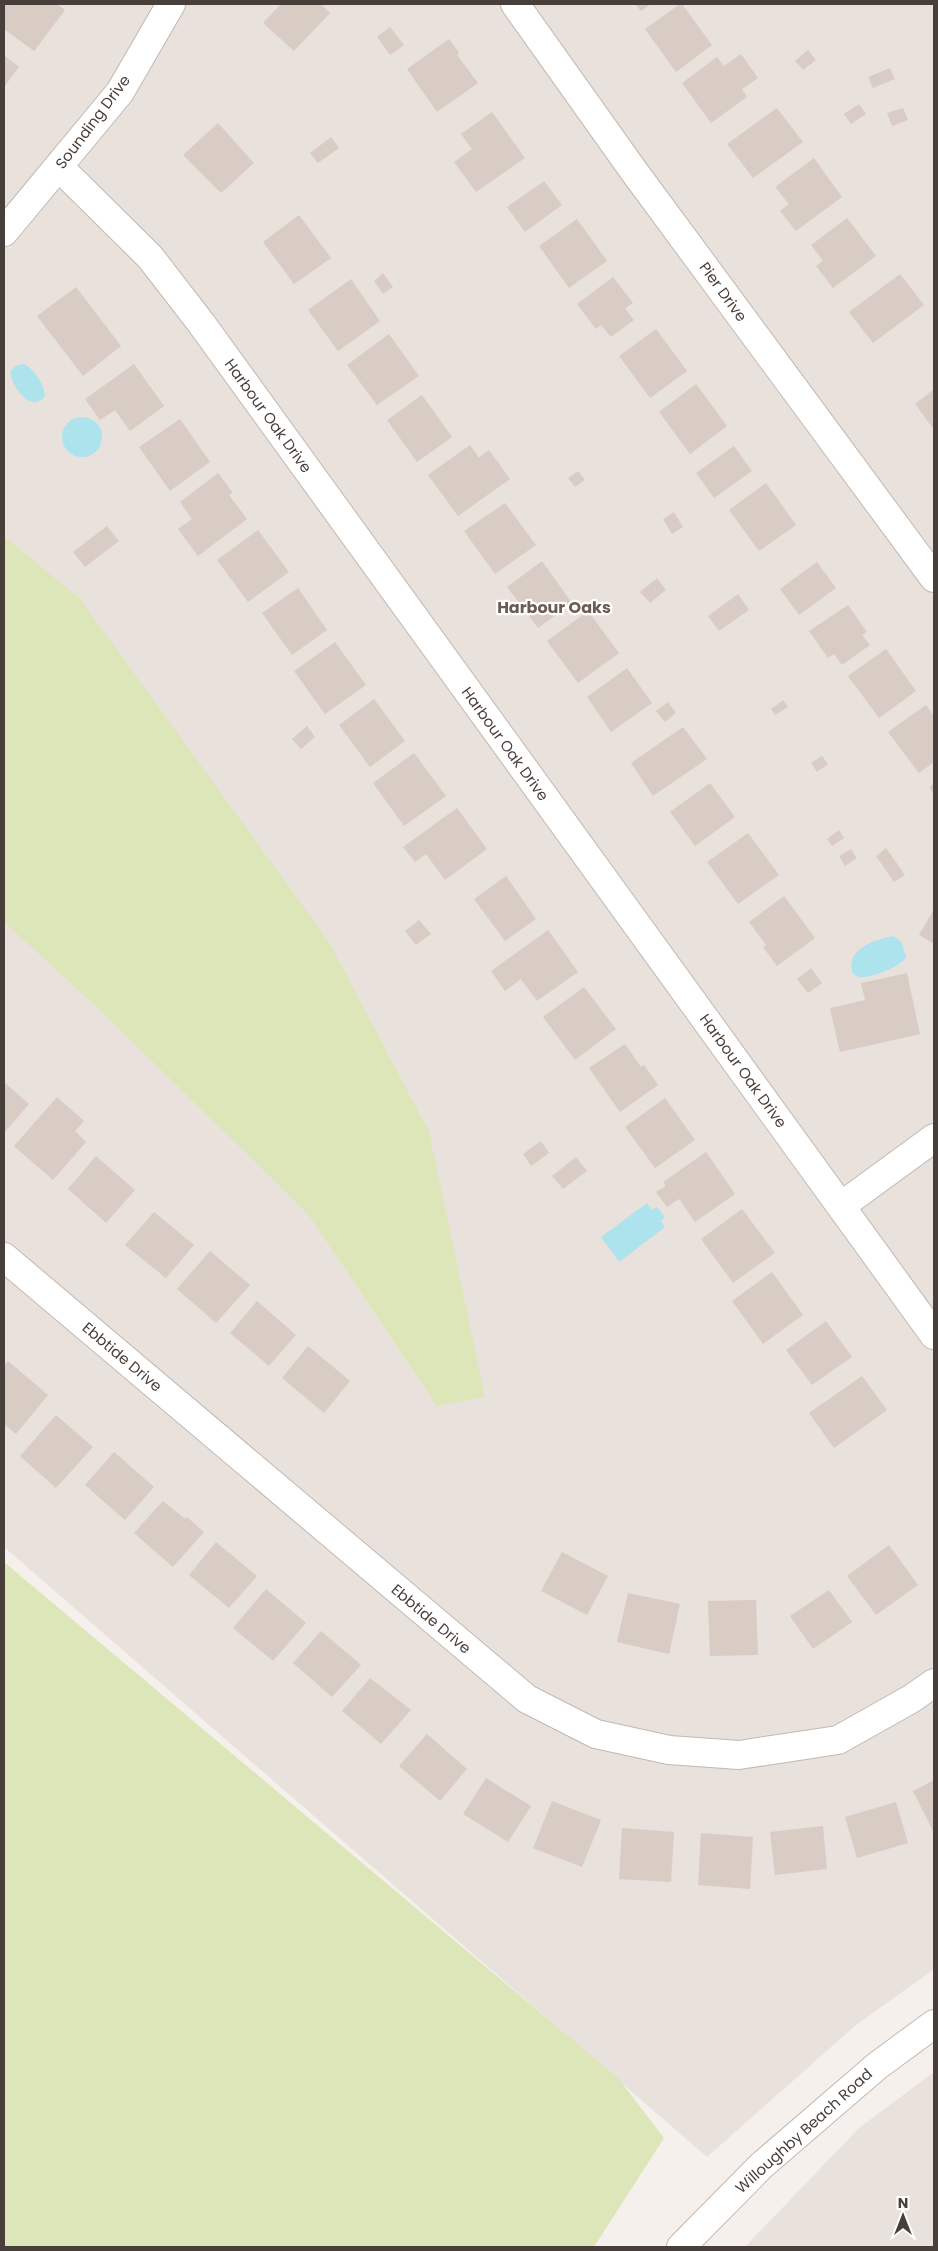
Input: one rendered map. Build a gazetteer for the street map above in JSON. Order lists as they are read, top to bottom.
{
  "streets": {
    "street": [
      "Sounding Drive",
      "Pier Drive",
      "Harbour Oak Drive",
      "Ebbtide Drive",
      "Willoughby Beach Road"
    ]
  },
  "crossings": [
    ["Sounding Drive", "Harbour Oak Drive"]
  ],
  "districts": ["Harbour Oaks"],
  "north": "top"
}
